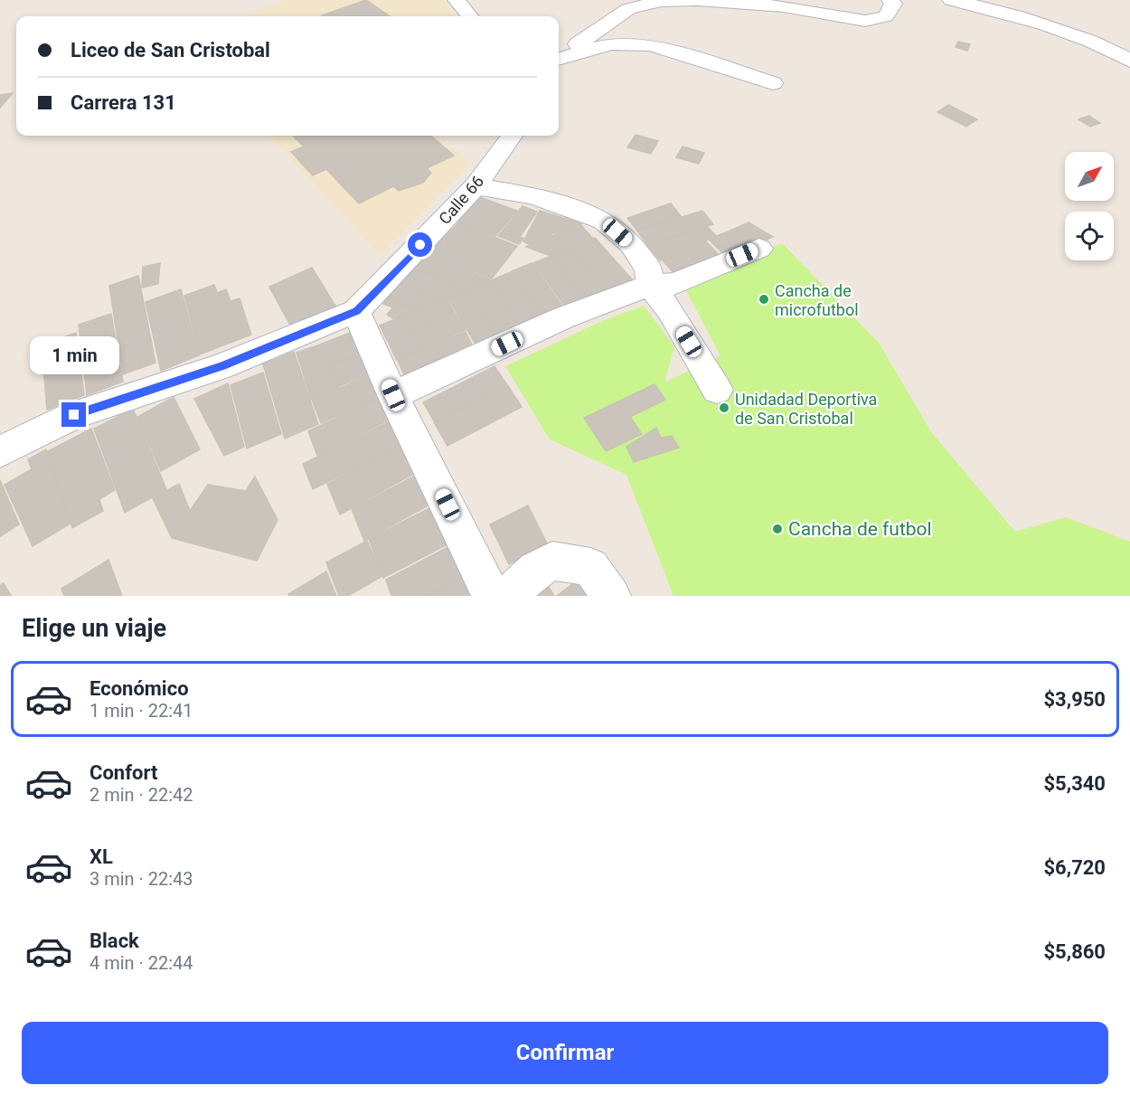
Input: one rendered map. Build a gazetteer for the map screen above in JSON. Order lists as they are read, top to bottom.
{
  "streets": {
    "street": ["Calle 66"]
  },
  "places": ["Cancha de microfutbol", "Unidadad Deportiva de San Cristobal", "Cancha de futbol"],
  "north": "top right",
  "page": {
    "banner": ["Liceo de San Cristobal", "Carrera 131"],
    "bubble": "1 min",
    "heading": "Elige un viaje",
    "list": [
      {
        "name": "Económico",
        "note": "1 min · 22:41",
        "value": "$3,950"
      },
      {
        "name": "Confort",
        "note": "2 min · 22:42",
        "value": "$5,340"
      },
      {
        "name": "XL",
        "note": "3 min · 22:43",
        "value": "$6,720"
      },
      {
        "name": "Black",
        "note": "4 min · 22:44",
        "value": "$5,860"
      }
    ],
    "buttons": "Confirmar"
  }
}
